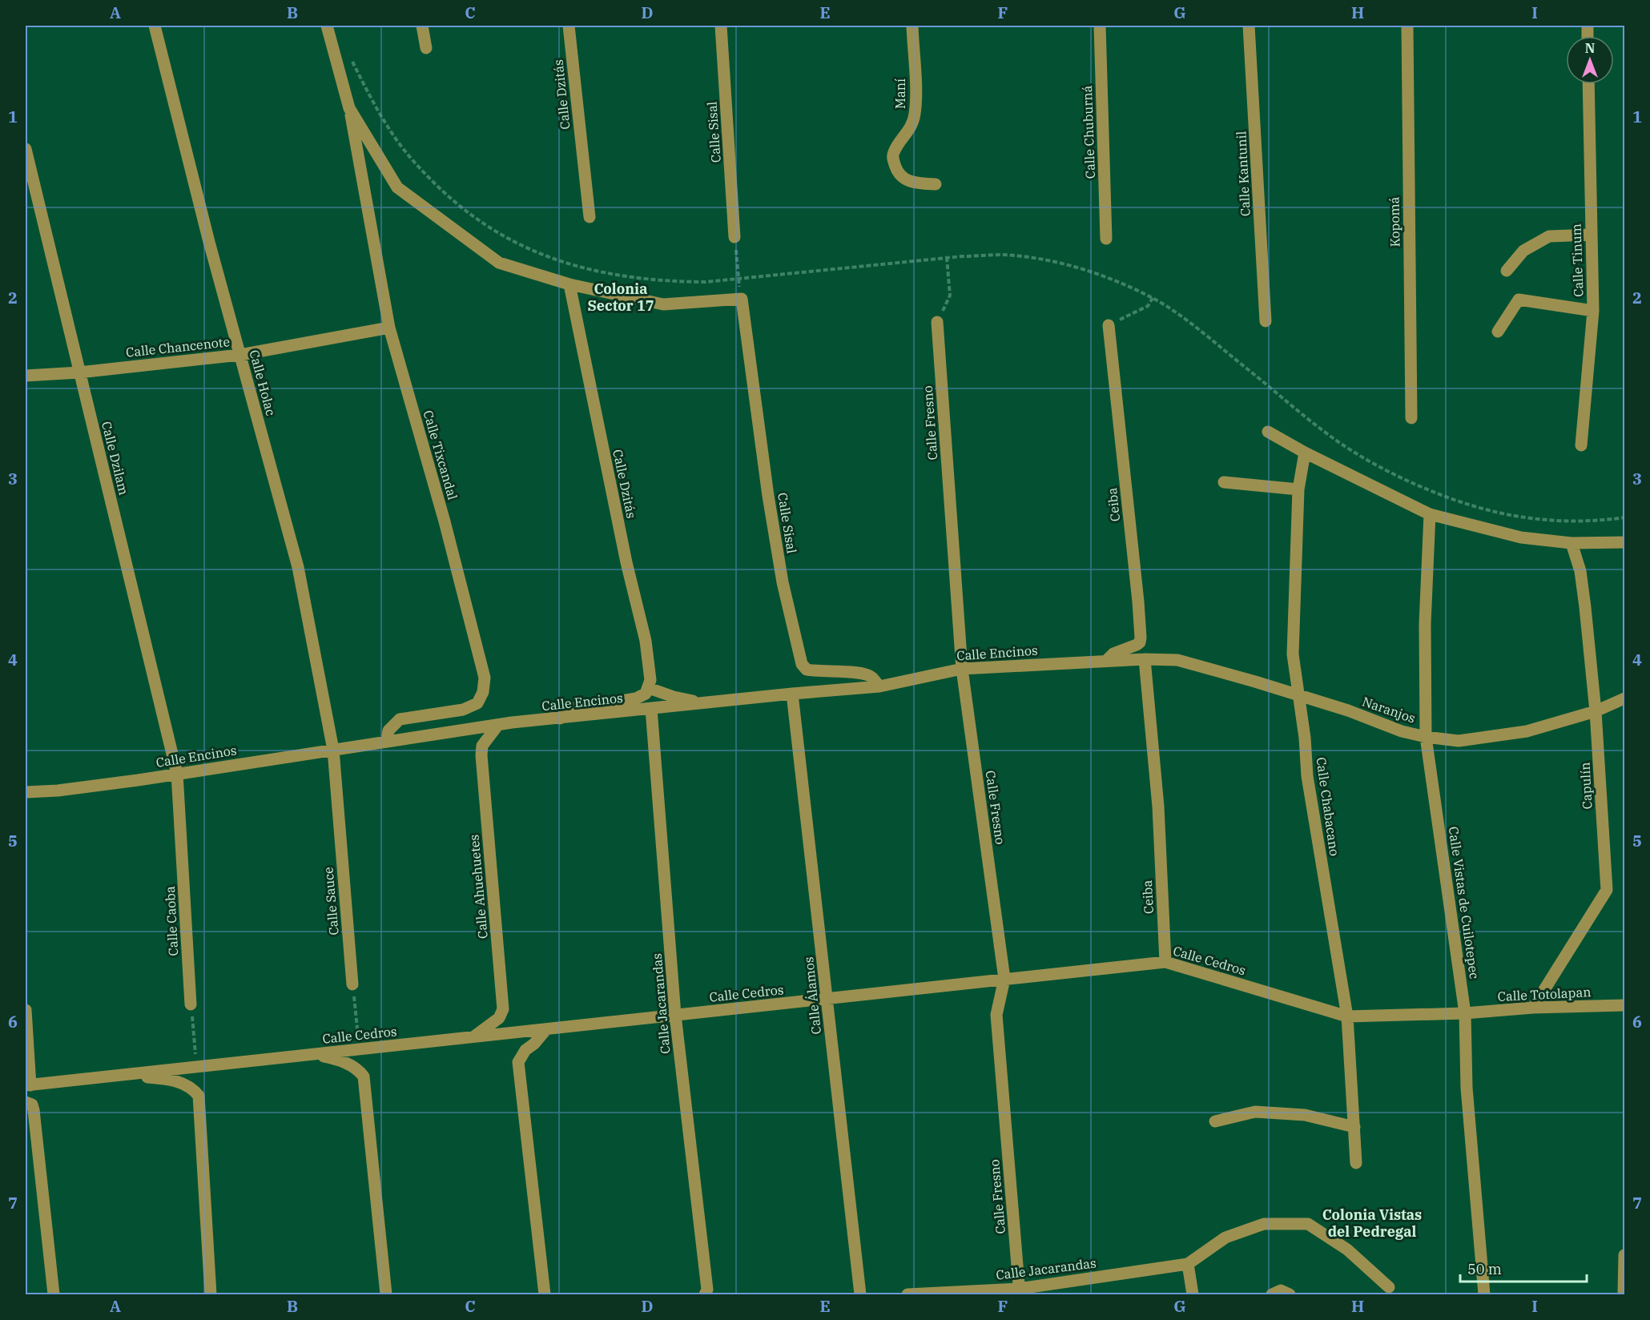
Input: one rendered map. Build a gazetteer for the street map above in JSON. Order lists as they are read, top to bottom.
{
  "streets": {
    "street": [
      "Maní",
      "Calle Dzitás",
      "Calle Sisal",
      "Calle Chuburná",
      "Calle Kantunil",
      "Kopomá",
      "Calle Tinum",
      "Calle Chancenote",
      "Calle Holac",
      "Calle Fresno",
      "Calle Tixcandal",
      "Calle Dzilam",
      "Ceiba",
      "Calle Encinos",
      "Naranjos",
      "Capulín",
      "Calle Chabacano",
      "Calle Ahuehuetes",
      "Calle Sauce",
      "Calle Vistas de Cuilotepec",
      "Calle Caoba",
      "Calle Cedros",
      "Calle Totolapan",
      "Calle Álamos",
      "Calle Jacarandas"
    ]
  },
  "crossings": [
    ["Calle Dzitás", "Calle Sisal"],
    ["Calle Sisal", "Calle Encinos"],
    ["Calle Chancenote", "Calle Holac"],
    ["Calle Chancenote", "Calle Tixcandal"],
    ["Calle Chancenote", "Calle Dzilam"],
    ["Calle Holac", "Calle Encinos"],
    ["Calle Holac", "Calle Sauce"],
    ["Calle Fresno", "Calle Encinos"],
    ["Calle Fresno", "Calle Cedros"],
    ["Calle Fresno", "Calle Jacarandas"],
    ["Calle Tixcandal", "Calle Encinos"],
    ["Calle Dzilam", "Calle Encinos"],
    ["Calle Dzilam", "Calle Caoba"],
    ["Ceiba", "Calle Encinos"],
    ["Ceiba", "Naranjos"],
    ["Ceiba", "Calle Cedros"],
    ["Calle Encinos", "Naranjos"],
    ["Calle Encinos", "Calle Ahuehuetes"],
    ["Calle Encinos", "Calle Sauce"],
    ["Calle Encinos", "Calle Caoba"],
    ["Calle Encinos", "Calle Álamos"],
    ["Calle Encinos", "Calle Jacarandas"],
    ["Naranjos", "Capulín"],
    ["Naranjos", "Calle Chabacano"],
    ["Naranjos", "Calle Vistas de Cuilotepec"],
    ["Capulín", "Calle Totolapan"],
    ["Calle Chabacano", "Calle Cedros"],
    ["Calle Ahuehuetes", "Calle Cedros"],
    ["Calle Vistas de Cuilotepec", "Calle Cedros"],
    ["Calle Vistas de Cuilotepec", "Calle Totolapan"],
    ["Calle Cedros", "Calle Totolapan"],
    ["Calle Cedros", "Calle Álamos"],
    ["Calle Cedros", "Calle Jacarandas"]
  ],
  "districts": ["Colonia Sector 17", "Colonia Vistas del Pedregal"],
  "scale_bar": "50 m",
  "north": "top",
  "grid": {
    "columns": [
      "A",
      "B",
      "C",
      "D",
      "E",
      "F",
      "G",
      "H",
      "I"
    ],
    "rows": [
      "1",
      "2",
      "3",
      "4",
      "5",
      "6",
      "7"
    ]
  }
}
